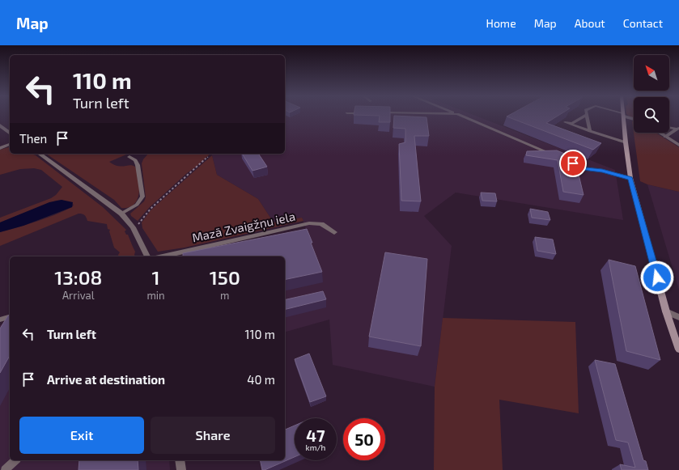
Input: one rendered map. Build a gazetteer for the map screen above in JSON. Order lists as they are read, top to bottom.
{
  "streets": {
    "street": ["Mazā Zvaigžņu iela"]
  },
  "north": "top left",
  "page": {
    "header": "Map",
    "nav": [
      "Home",
      "Map",
      "About",
      "Contact"
    ],
    "turn": ["110 m", "Turn left"],
    "then": "Then",
    "eta": [
      "13:08",
      "Arrival",
      "1",
      "min",
      "150",
      "m"
    ],
    "list": [
      {
        "name": "Turn left",
        "value": "110 m"
      },
      {
        "name": "Arrive at destination",
        "value": "40 m"
      }
    ],
    "buttons": ["Exit", "Share"],
    "speed": "47 km/h",
    "limit": "50"
  }
}
